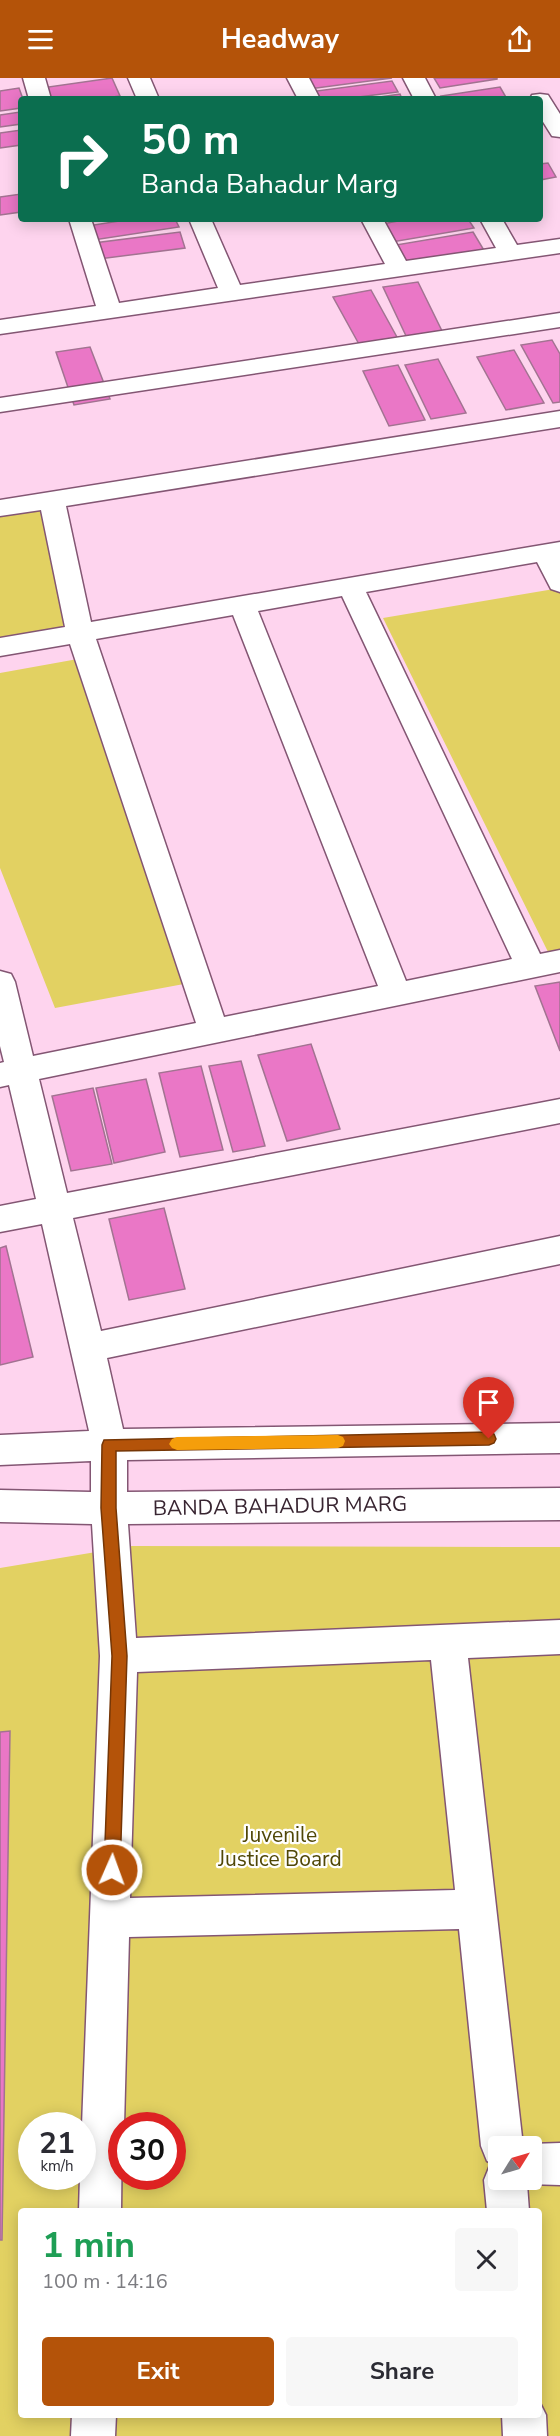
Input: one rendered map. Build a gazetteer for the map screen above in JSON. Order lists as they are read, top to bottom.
{
  "streets": {
    "street": ["BANDA BAHADUR MARG"]
  },
  "parks": ["Juvenile Justice Board"],
  "north": "top right",
  "page": {
    "header": "Headway",
    "turn": ["50 m", "Banda Bahadur Marg"],
    "speed": "21 km/h",
    "limit": "30",
    "heading": ["1 min", "100 m · 14:16"],
    "buttons": ["Exit", "Share"]
  }
}
